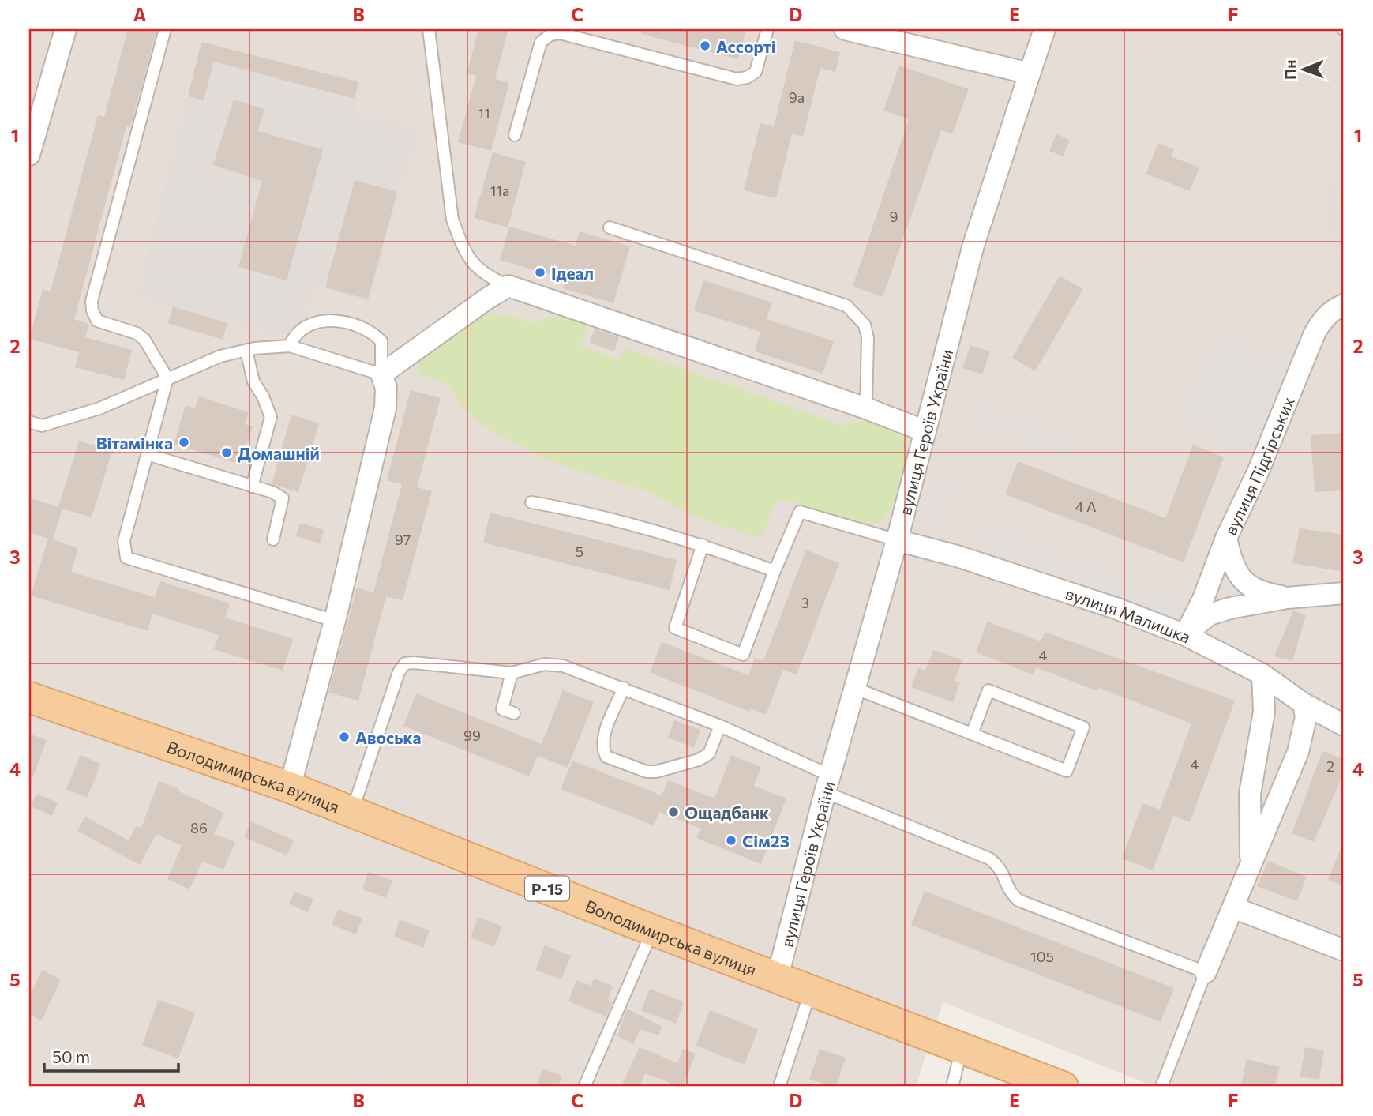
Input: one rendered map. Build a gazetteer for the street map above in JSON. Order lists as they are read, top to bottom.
{
  "streets": {
    "main road": ["Володимирська вулиця", "Р-15"],
    "street": ["вулиця Героїв України", "вулиця Підгірських", "вулиця Малишка"]
  },
  "crossings": [
    ["вулиця Героїв України", "вулиця Малишка"],
    ["вулиця Героїв України", "Володимирська вулиця"],
    ["вулиця Підгірських", "вулиця Малишка"]
  ],
  "places": [
    "Ассорті",
    "Ідеал",
    "Вітамінка",
    "Домашній",
    "Авоська",
    "Ощадбанк",
    "Сім23"
  ],
  "house_numbers": [
    "9а",
    "11",
    "11а",
    "9",
    "4 А",
    "97",
    "5",
    "3",
    "4",
    "99",
    "4",
    "2",
    "86",
    "105"
  ],
  "scale_bar": "50 m",
  "north": "left",
  "grid": {
    "columns": [
      "A",
      "B",
      "C",
      "D",
      "E",
      "F"
    ],
    "rows": [
      "1",
      "2",
      "3",
      "4",
      "5"
    ]
  }
}
